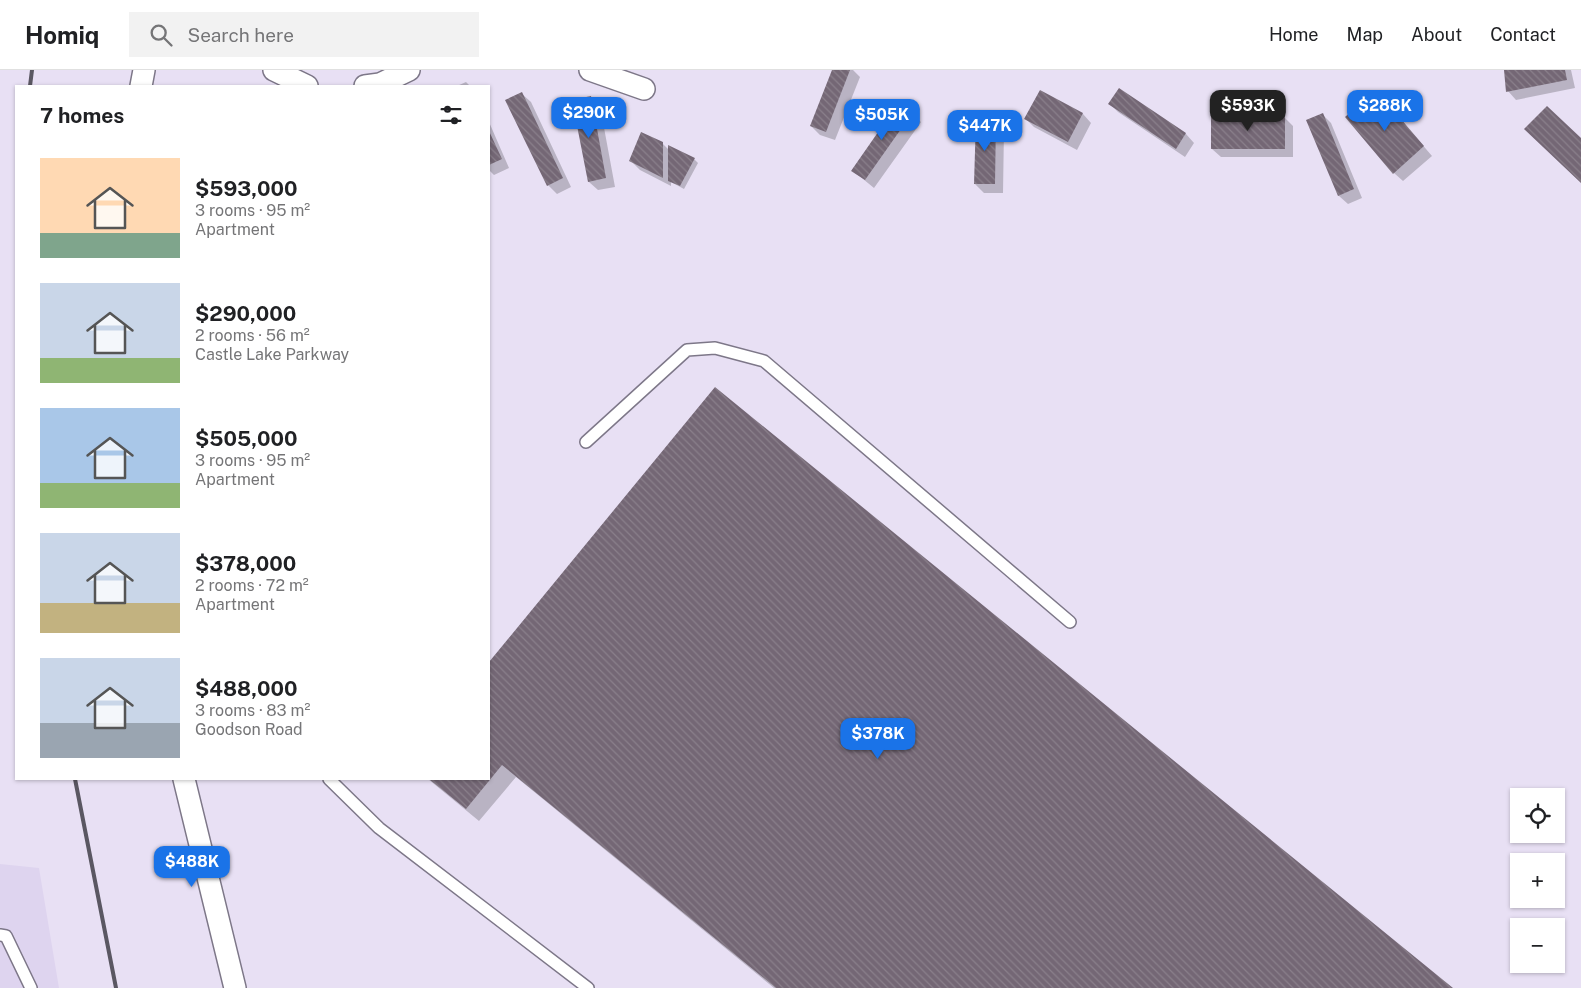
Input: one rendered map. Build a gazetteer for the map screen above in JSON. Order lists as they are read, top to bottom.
{
  "page": {
    "header": "Homiq",
    "search": "Search here",
    "nav": [
      "Home",
      "Map",
      "About",
      "Contact"
    ],
    "heading": "7 homes",
    "price": [
      "$593K",
      "$288K",
      "$290K",
      "$505K",
      "$447K",
      "$378K",
      "$488K"
    ],
    "list": [
      {
        "name": "$593,000",
        "note": "3 rooms · 95 m² · Apartment"
      },
      {
        "name": "$290,000",
        "note": "2 rooms · 56 m² · Castle Lake Parkway"
      },
      {
        "name": "$505,000",
        "note": "3 rooms · 95 m² · Apartment"
      },
      {
        "name": "$378,000",
        "note": "2 rooms · 72 m² · Apartment"
      },
      {
        "name": "$488,000",
        "note": "3 rooms · 83 m² · Goodson Road"
      }
    ],
    "map_buttons": ["+", "−"]
  }
}
